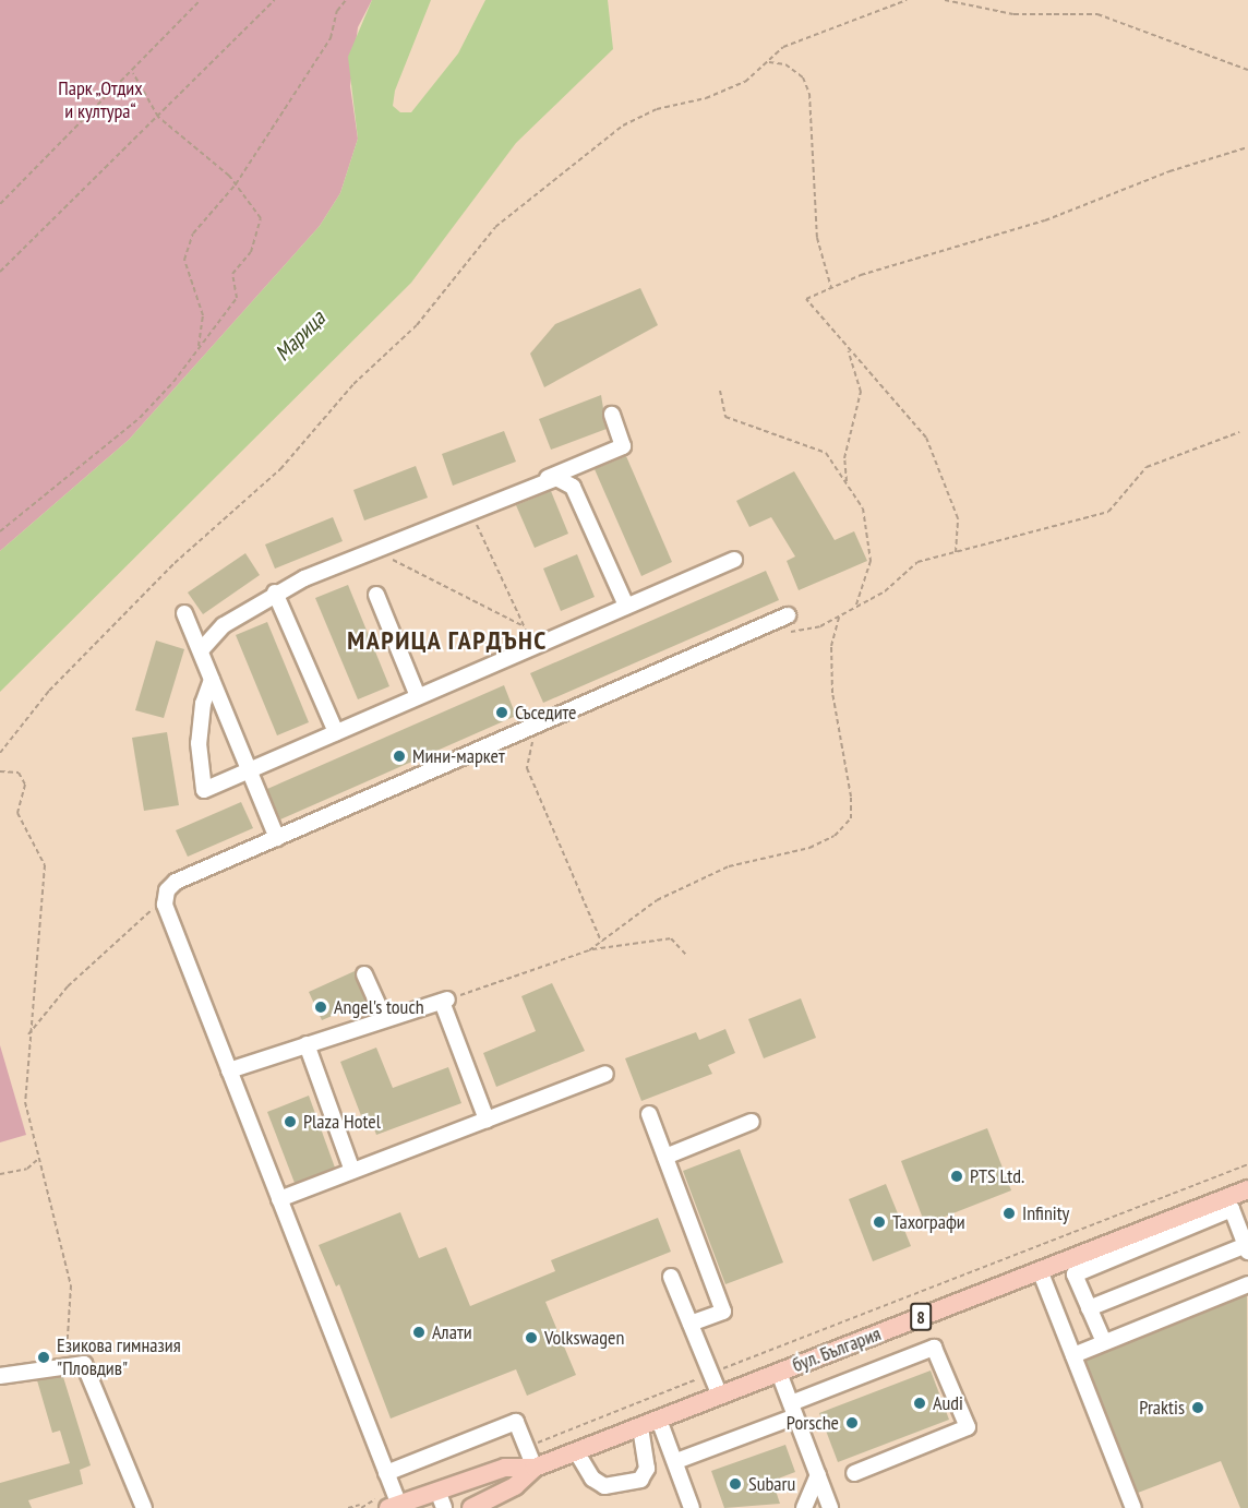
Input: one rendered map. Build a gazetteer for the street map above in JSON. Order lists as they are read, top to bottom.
{
  "streets": {
    "main road": ["8", "бул. България"]
  },
  "districts": ["МАРИЦА ГАРДЪНС"],
  "water": ["Марица"],
  "parks": ["Парк „Отдих и култура“"],
  "places": [
    "Съседите",
    "Мини-маркет",
    "Angel's touch",
    "Plaza Hotel",
    "PTS Ltd.",
    "Infinity",
    "Тахографи",
    "Алати",
    "Volkswagen",
    "Езикова гимназия \"Пловдив\"",
    "Audi",
    "Praktis",
    "Porsche",
    "Subaru"
  ]
}
